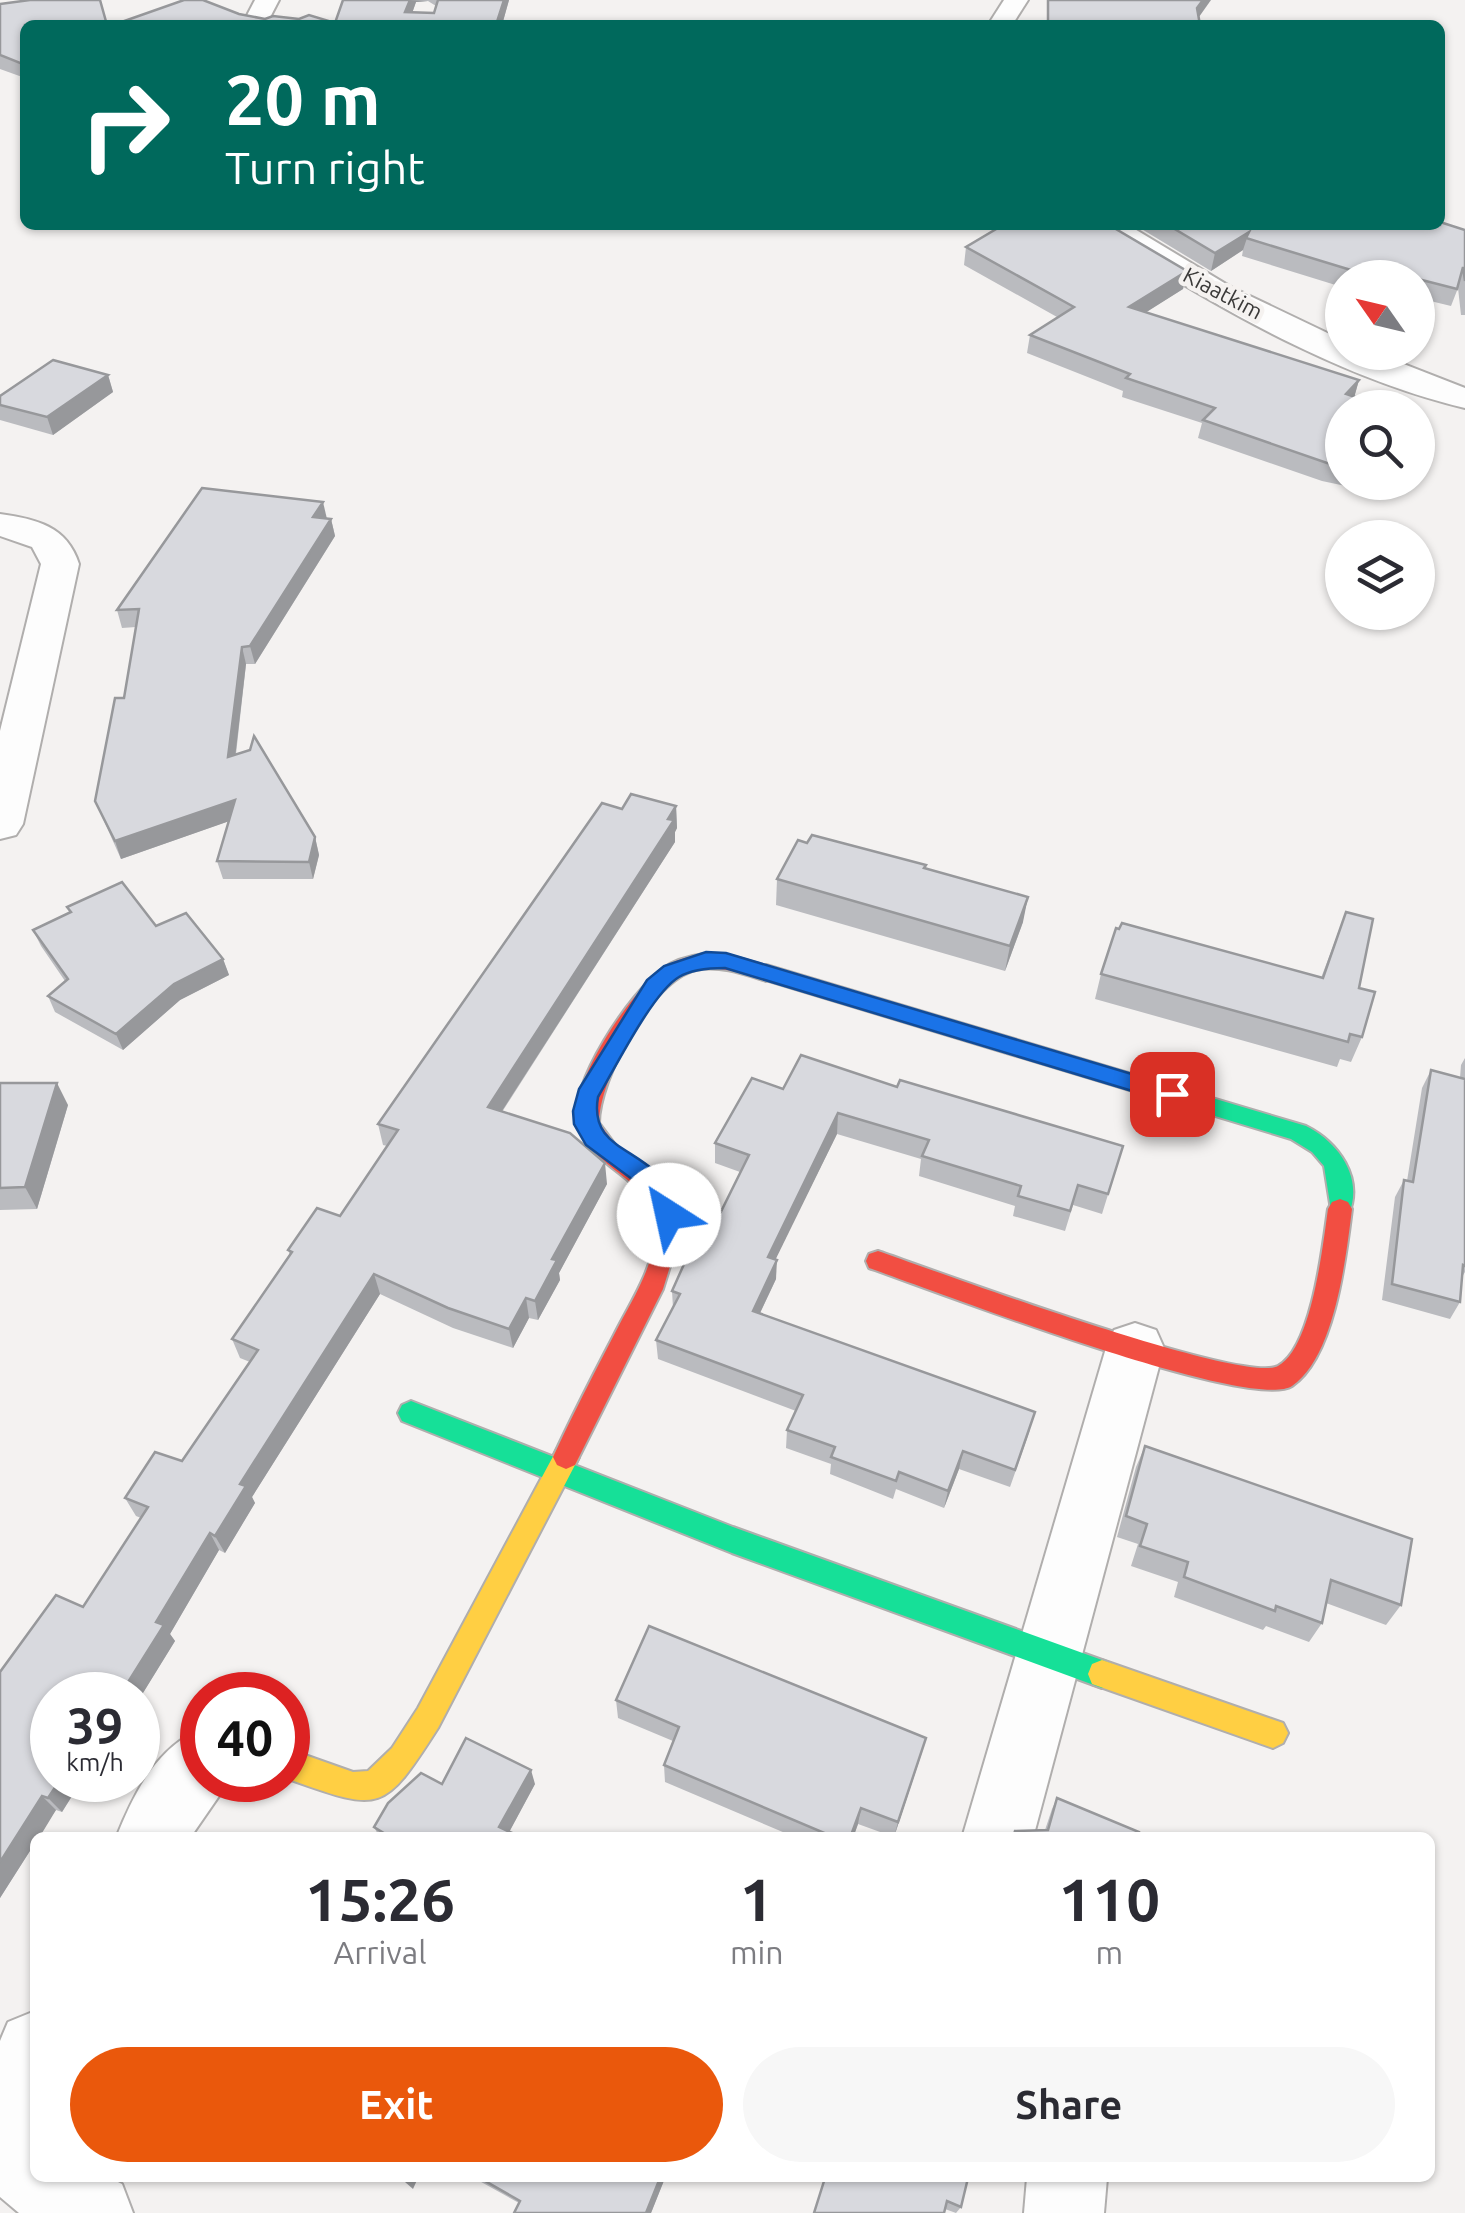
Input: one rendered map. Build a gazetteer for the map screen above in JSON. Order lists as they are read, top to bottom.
{
  "streets": {
    "street": ["Kiaatkim"]
  },
  "north": "top left",
  "page": {
    "turn": ["20 m", "Turn right"],
    "speed": "39 km/h",
    "limit": "40",
    "eta": [
      "15:26",
      "Arrival",
      "1",
      "min",
      "110",
      "m"
    ],
    "buttons": ["Exit", "Share"]
  }
}
